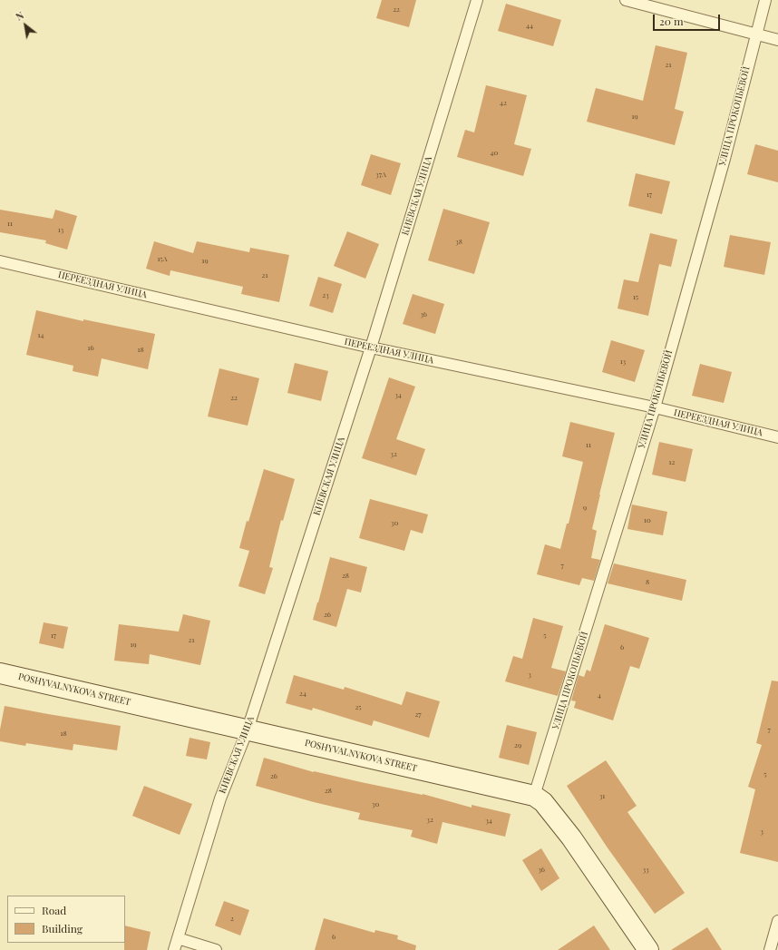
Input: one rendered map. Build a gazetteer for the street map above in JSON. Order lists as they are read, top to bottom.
{
  "streets": {
    "main road": ["POSHYVALNYKOVA STREET"],
    "lane": ["УЛИЦА ПРОКОПЬЕВОЙ", "КИЕВСКАЯ УЛИЦА", "ПЕРЕЕЗДНАЯ УЛИЦА"]
  },
  "crossings": [
    ["УЛИЦА ПРОКОПЬЕВОЙ", "ПЕРЕЕЗДНАЯ УЛИЦА"],
    ["УЛИЦА ПРОКОПЬЕВОЙ", "POSHYVALNYKOVA STREET"],
    ["КИЕВСКАЯ УЛИЦА", "ПЕРЕЕЗДНАЯ УЛИЦА"],
    ["КИЕВСКАЯ УЛИЦА", "POSHYVALNYKOVA STREET"]
  ],
  "house_numbers": [
    "22",
    "44",
    "21",
    "42",
    "19",
    "40",
    "37А",
    "17",
    "11",
    "13",
    "38",
    "15А",
    "19",
    "21",
    "23",
    "15",
    "36",
    "14",
    "16",
    "18",
    "13",
    "34",
    "22",
    "11",
    "32",
    "12",
    "9",
    "10",
    "30",
    "7",
    "28",
    "8",
    "26",
    "17",
    "5",
    "21",
    "19",
    "6",
    "3",
    "24",
    "4",
    "25",
    "27",
    "7",
    "18",
    "29",
    "5",
    "26",
    "28",
    "31",
    "30",
    "32",
    "34",
    "3",
    "36",
    "33",
    "2",
    "6"
  ],
  "legend": ["Road", "Building"],
  "scale_bar": "20 m",
  "north": "top left"
}
